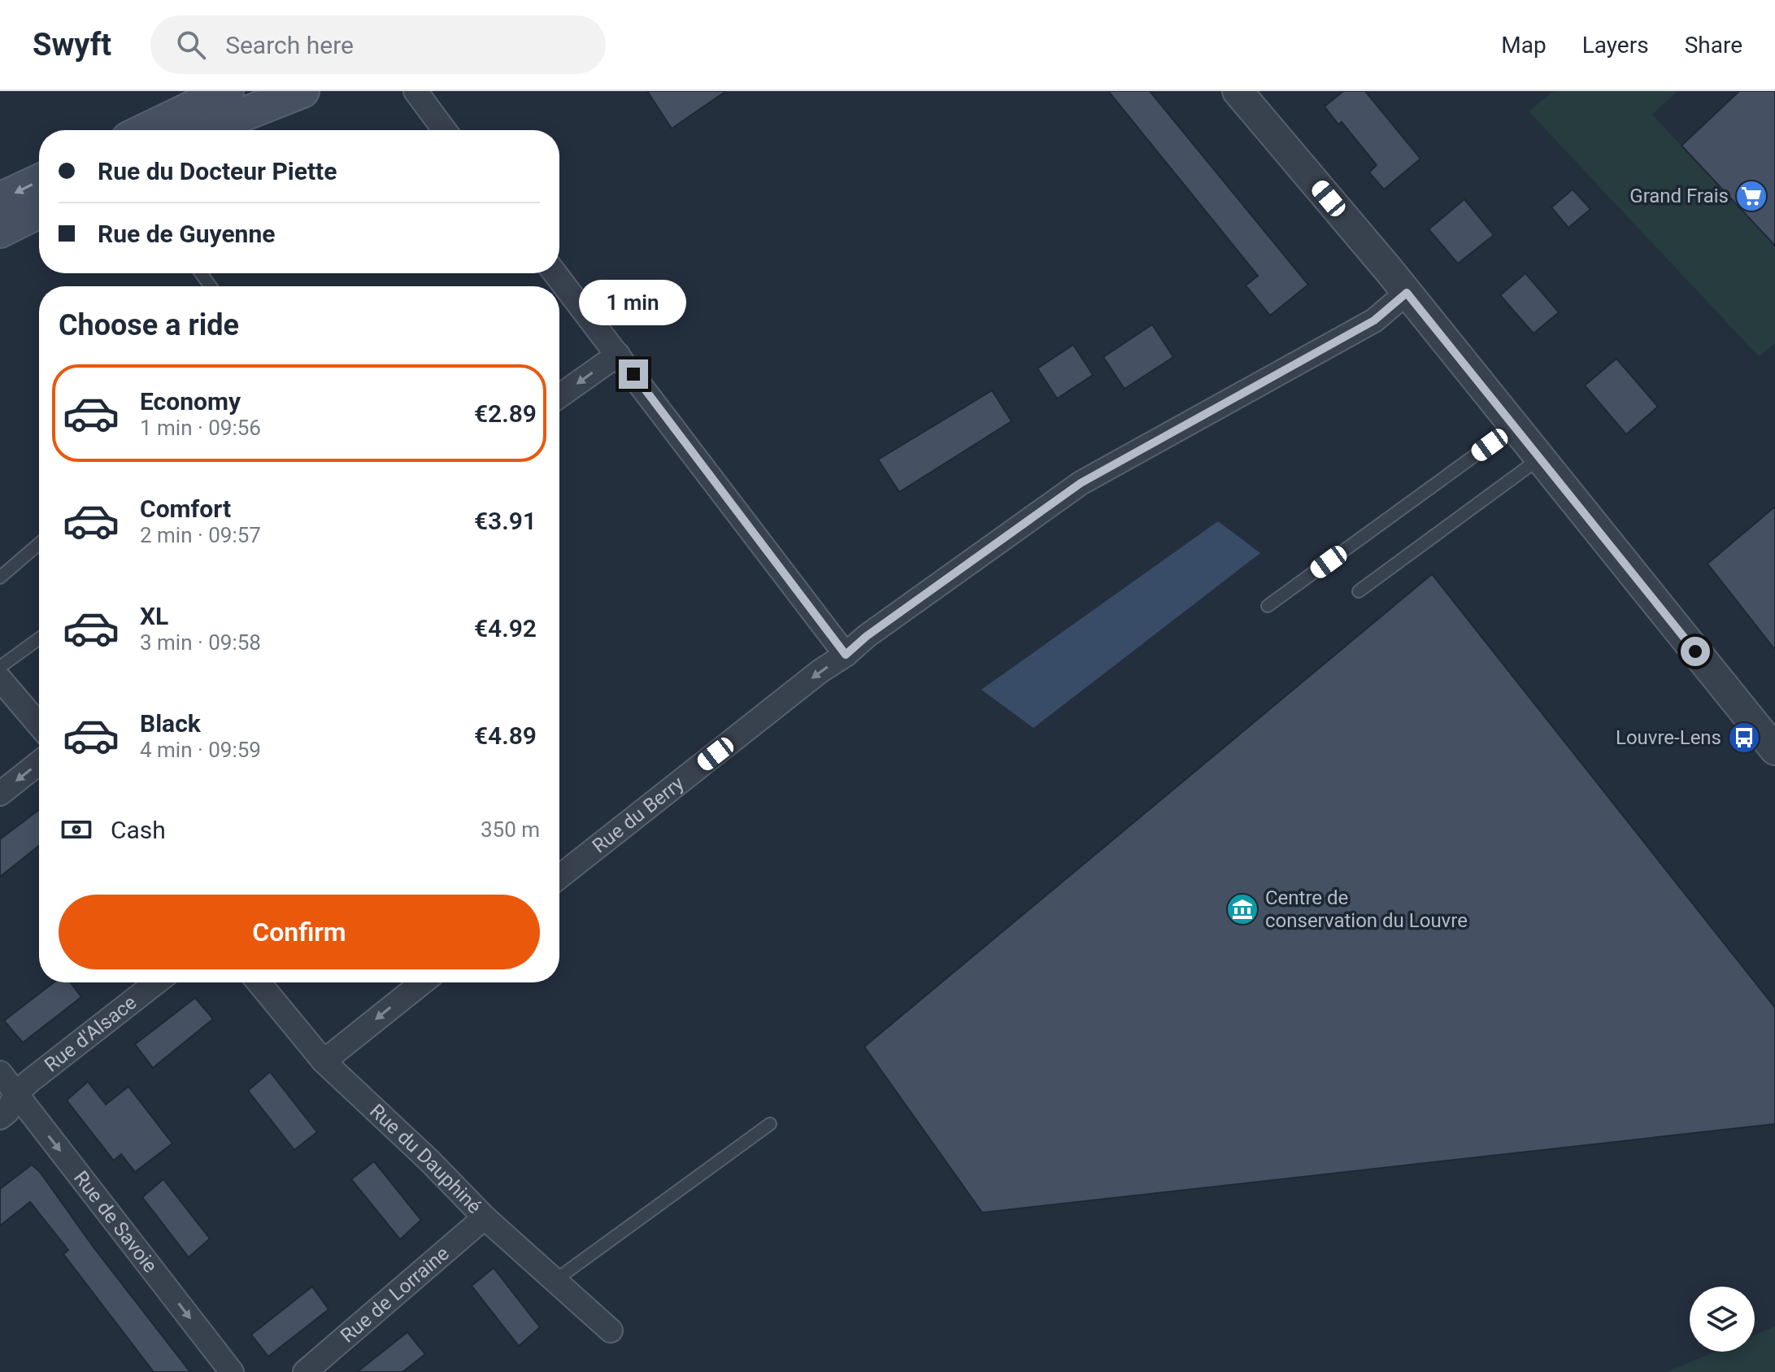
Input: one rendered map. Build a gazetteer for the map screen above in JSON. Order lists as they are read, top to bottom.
{
  "streets": {
    "street": [
      "Rue du Berry",
      "Rue d'Alsace",
      "Rue du Dauphiné",
      "Rue de Savoie",
      "Rue de Lorraine"
    ]
  },
  "crossings": [
    ["Rue d'Alsace", "Rue de Savoie"],
    ["Rue du Dauphiné", "Rue de Lorraine"]
  ],
  "one_way": ["Rue du Berry", "Rue de Savoie"],
  "places": {
    "supermarket": ["Grand Frais"],
    "bus stop": ["Louvre-Lens"],
    "museum": ["Centre de conservation du Louvre"]
  },
  "page": {
    "header": "Swyft",
    "search": "Search here",
    "nav": ["Map", "Layers", "Share"],
    "banner": ["Rue du Docteur Piette", "Rue de Guyenne"],
    "bubble": "1 min",
    "heading": "Choose a ride",
    "list": [
      {
        "name": "Economy",
        "note": "1 min · 09:56",
        "value": "€2.89"
      },
      {
        "name": "Comfort",
        "note": "2 min · 09:57",
        "value": "€3.91"
      },
      {
        "name": "XL",
        "note": "3 min · 09:58",
        "value": "€4.92"
      },
      {
        "name": "Black",
        "note": "4 min · 09:59",
        "value": "€4.89"
      }
    ],
    "pay": ["Cash", "350 m"],
    "buttons": "Confirm"
  }
}
